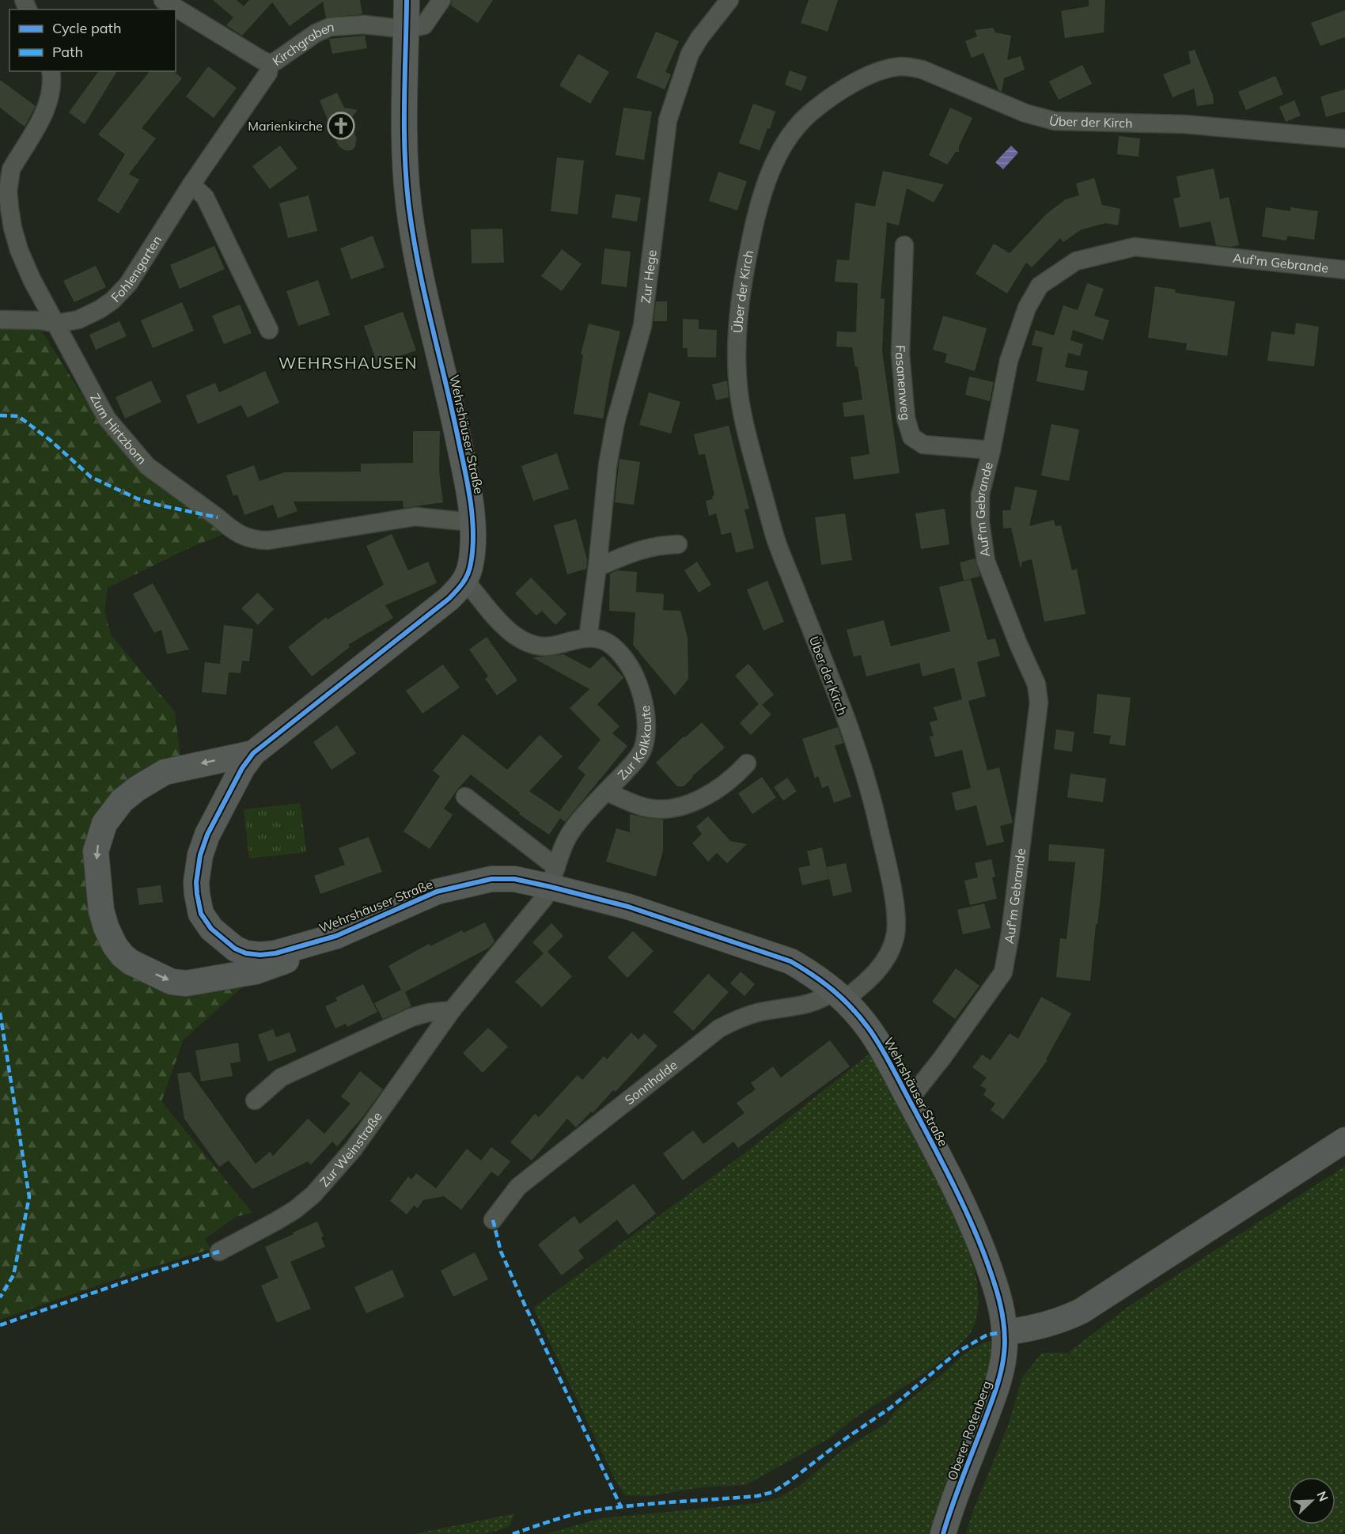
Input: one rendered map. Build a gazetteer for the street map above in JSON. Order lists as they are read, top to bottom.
{
  "streets": {
    "street": [
      "Kirchgraben",
      "Über der Kirch",
      "Auf'm Gebrande",
      "Fohlengarten",
      "Zur Hege",
      "Fasanenweg",
      "Zum Hirtzborn",
      "Wehrshäuser Straße",
      "Zur Kalkkaute",
      "Sonnhalde",
      "Zur Weinstraße",
      "Oberer Rotenberg"
    ]
  },
  "crossings": [
    ["Kirchgraben", "Fohlengarten"],
    ["Kirchgraben", "Wehrshäuser Straße"],
    ["Über der Kirch", "Wehrshäuser Straße"],
    ["Über der Kirch", "Sonnhalde"],
    ["Auf'm Gebrande", "Fasanenweg"],
    ["Auf'm Gebrande", "Wehrshäuser Straße"],
    ["Fohlengarten", "Zum Hirtzborn"],
    ["Zur Hege", "Zur Kalkkaute"],
    ["Zum Hirtzborn", "Wehrshäuser Straße"],
    ["Wehrshäuser Straße", "Zur Kalkkaute"],
    ["Wehrshäuser Straße", "Sonnhalde"],
    ["Wehrshäuser Straße", "Zur Weinstraße"],
    ["Wehrshäuser Straße", "Oberer Rotenberg"],
    ["Zur Kalkkaute", "Zur Weinstraße"]
  ],
  "districts": ["WEHRSHAUSEN"],
  "places": {
    "church": ["Marienkirche"]
  },
  "legend": ["Cycle path", "Path"],
  "north": "top right"
}
